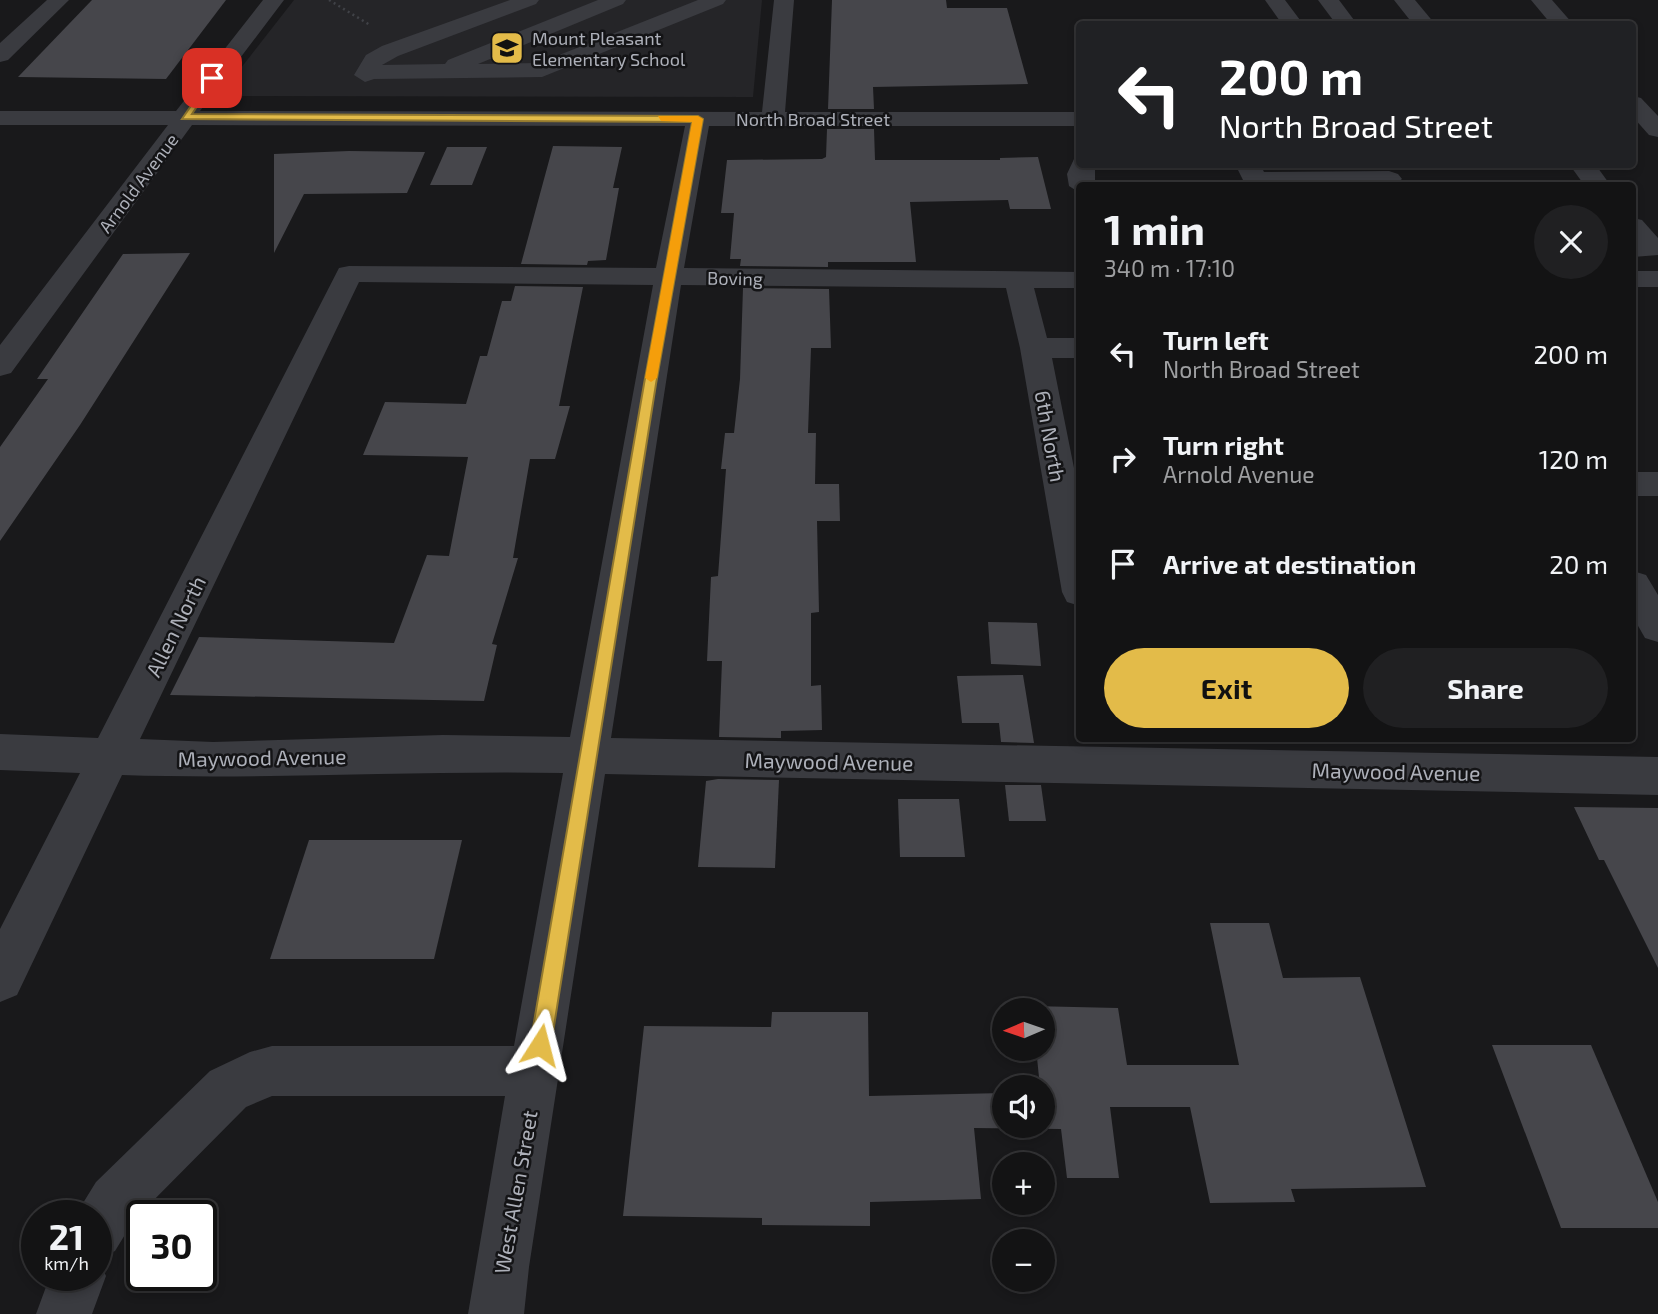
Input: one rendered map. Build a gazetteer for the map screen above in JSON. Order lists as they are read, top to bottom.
{
  "streets": {
    "street": [
      "North Broad Street",
      "Arnold Avenue",
      "Boving",
      "6th North",
      "Allen North",
      "Maywood Avenue",
      "West Allen Street"
    ]
  },
  "crossings": [
    ["North Broad Street", "Arnold Avenue"],
    ["North Broad Street", "West Allen Street"],
    ["Boving", "6th North"],
    ["Boving", "Allen North"],
    ["Boving", "West Allen Street"],
    ["Allen North", "Maywood Avenue"],
    ["Maywood Avenue", "West Allen Street"]
  ],
  "places": {
    "school or university": ["Mount Pleasant Elementary School"]
  },
  "north": "left",
  "page": {
    "turn": ["200 m", "North Broad Street"],
    "heading": ["1 min", "340 m · 17:10"],
    "list": [
      {
        "name": "Turn left",
        "note": "North Broad Street",
        "value": "200 m"
      },
      {
        "name": "Turn right",
        "note": "Arnold Avenue",
        "value": "120 m"
      },
      {
        "name": "Arrive at destination",
        "value": "20 m"
      }
    ],
    "buttons": ["Exit", "Share"],
    "map_buttons": ["+", "−"],
    "speed": "21 km/h",
    "limit": "30"
  }
}
